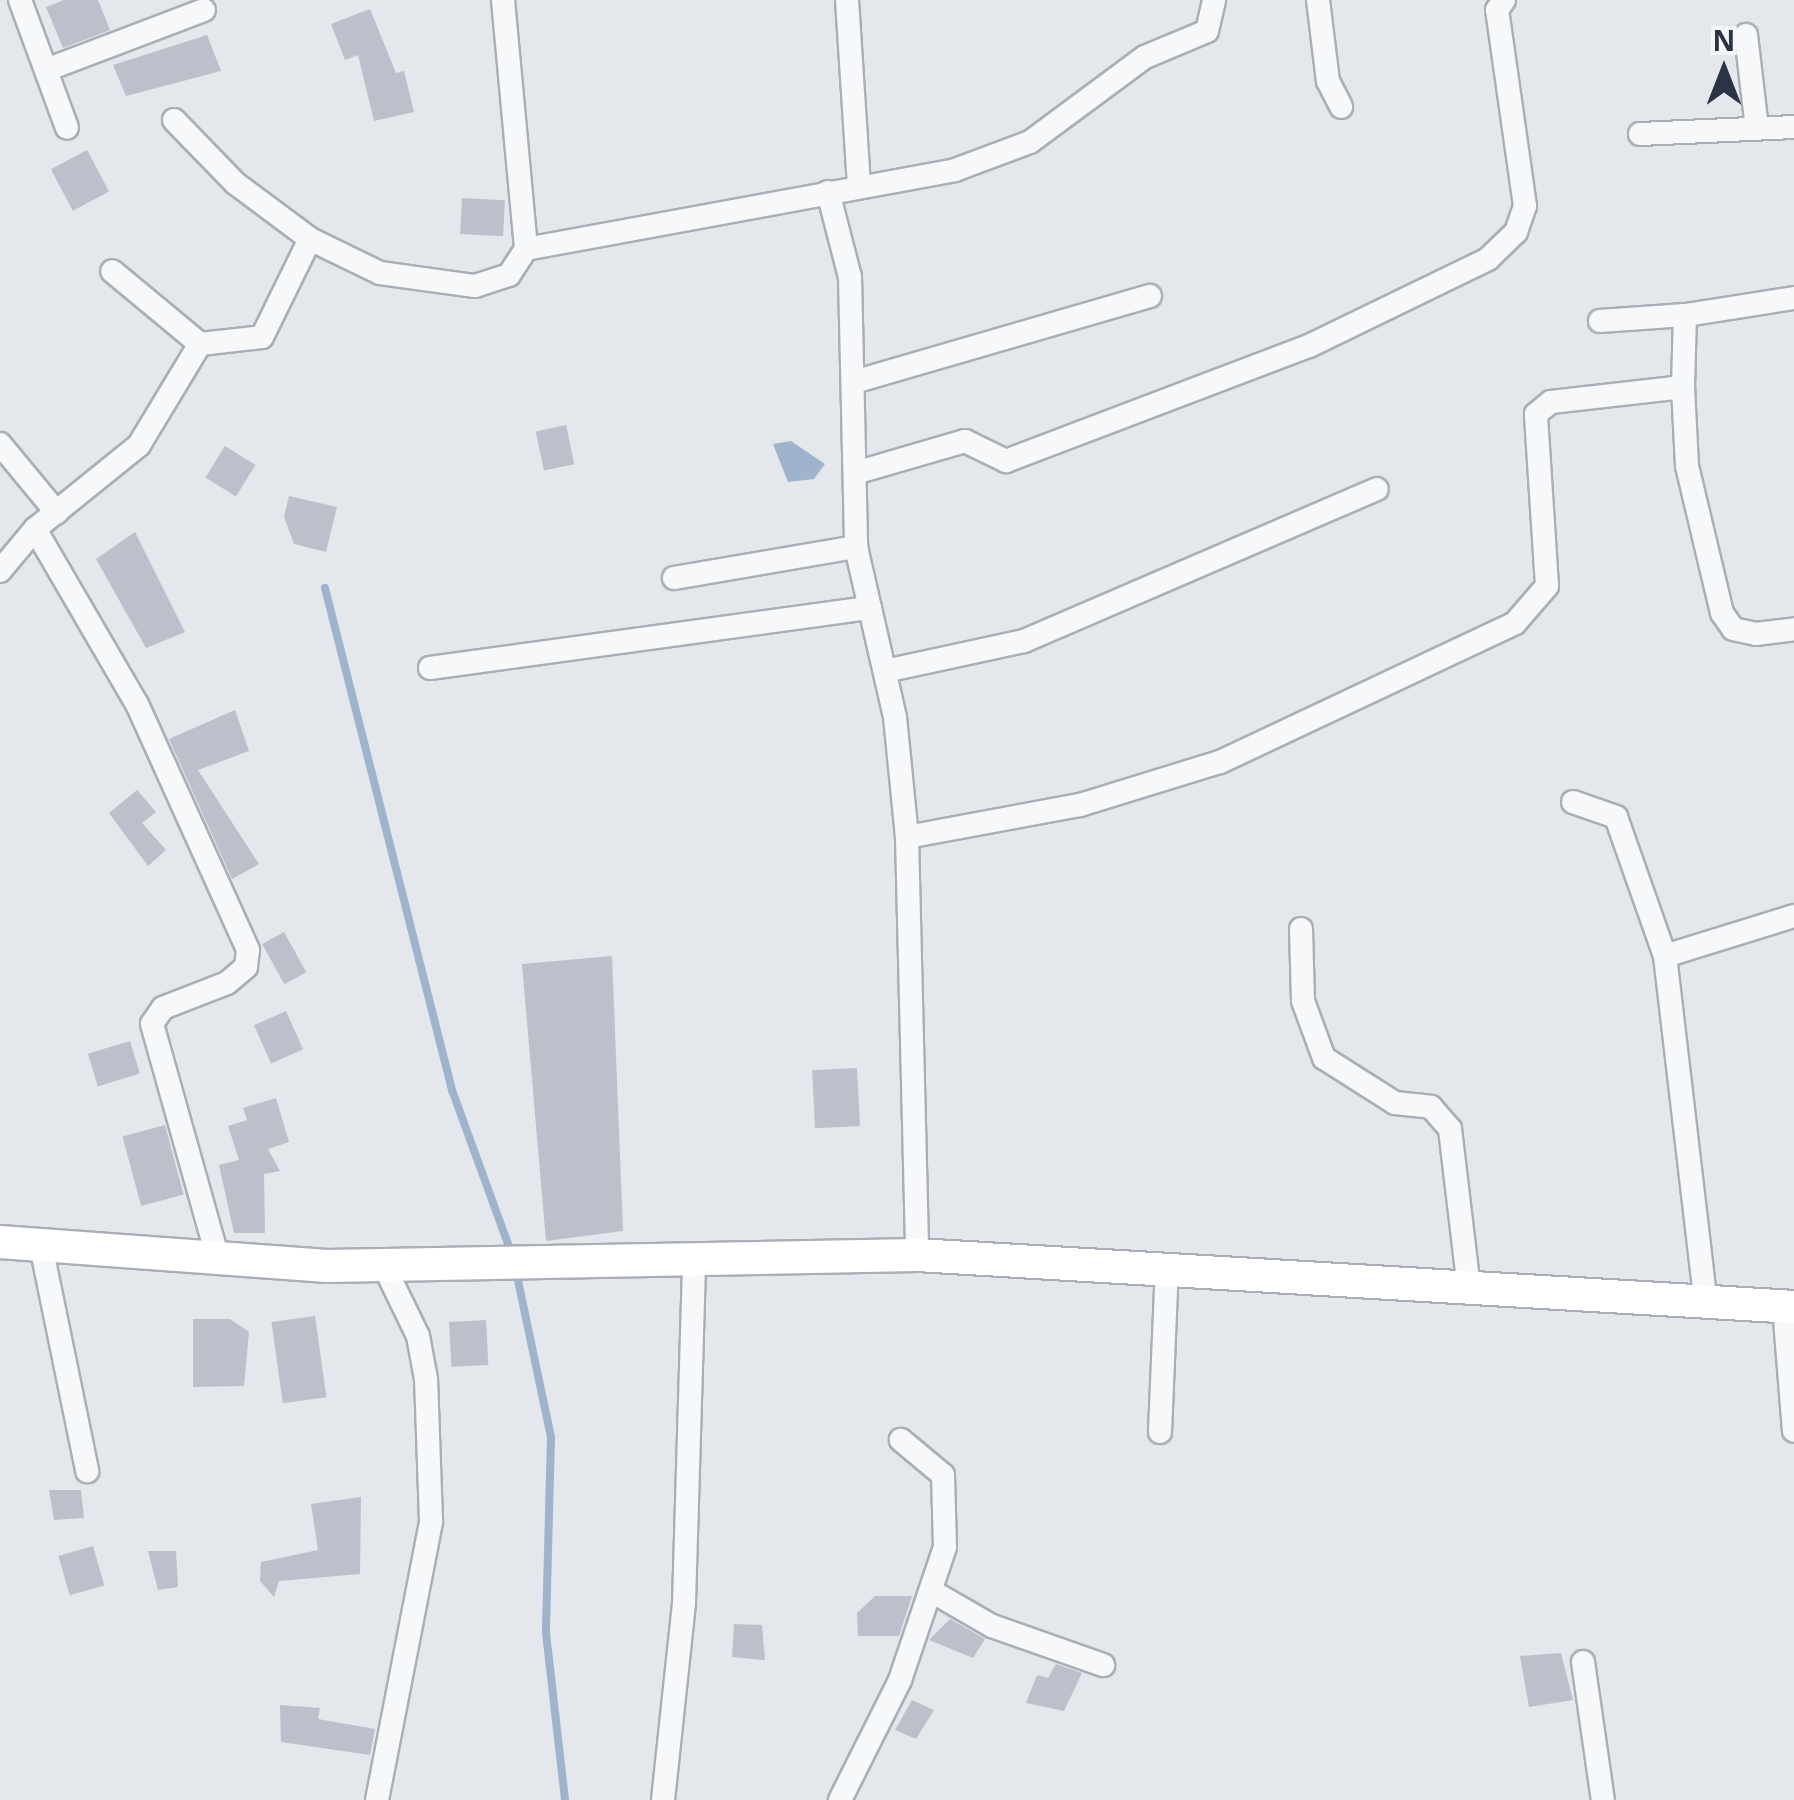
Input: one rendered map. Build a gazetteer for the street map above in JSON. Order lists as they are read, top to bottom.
{
  "north": "top"
}
